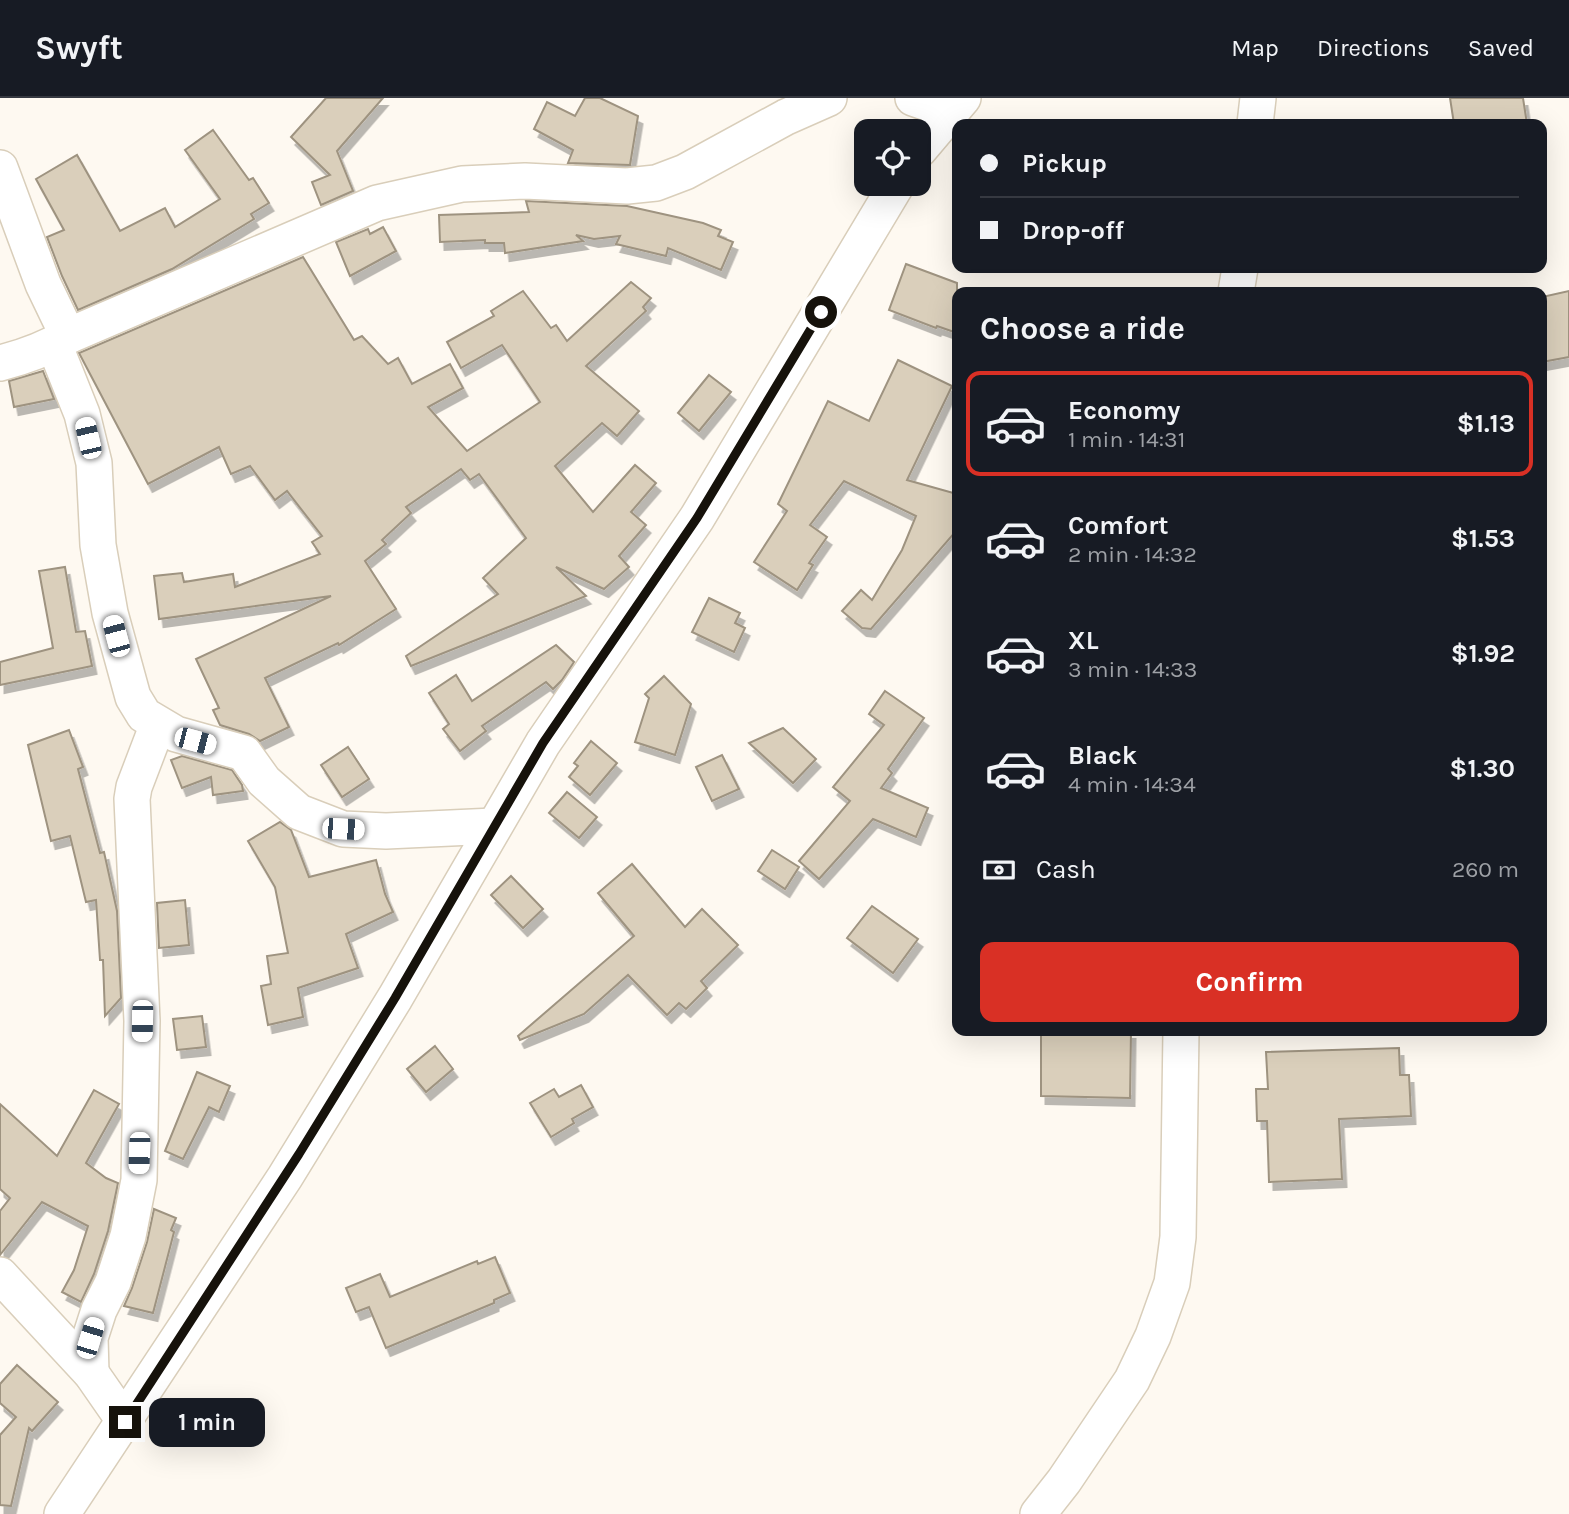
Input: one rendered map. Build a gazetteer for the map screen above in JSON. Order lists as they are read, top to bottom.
{
  "page": {
    "header": "Swyft",
    "nav": ["Map", "Directions", "Saved"],
    "banner": ["Pickup", "Drop-off"],
    "heading": "Choose a ride",
    "list": [
      {
        "name": "Economy",
        "note": "1 min · 14:31",
        "value": "$1.13"
      },
      {
        "name": "Comfort",
        "note": "2 min · 14:32",
        "value": "$1.53"
      },
      {
        "name": "XL",
        "note": "3 min · 14:33",
        "value": "$1.92"
      },
      {
        "name": "Black",
        "note": "4 min · 14:34",
        "value": "$1.30"
      }
    ],
    "pay": ["Cash", "260 m"],
    "buttons": "Confirm",
    "bubble": "1 min"
  }
}
